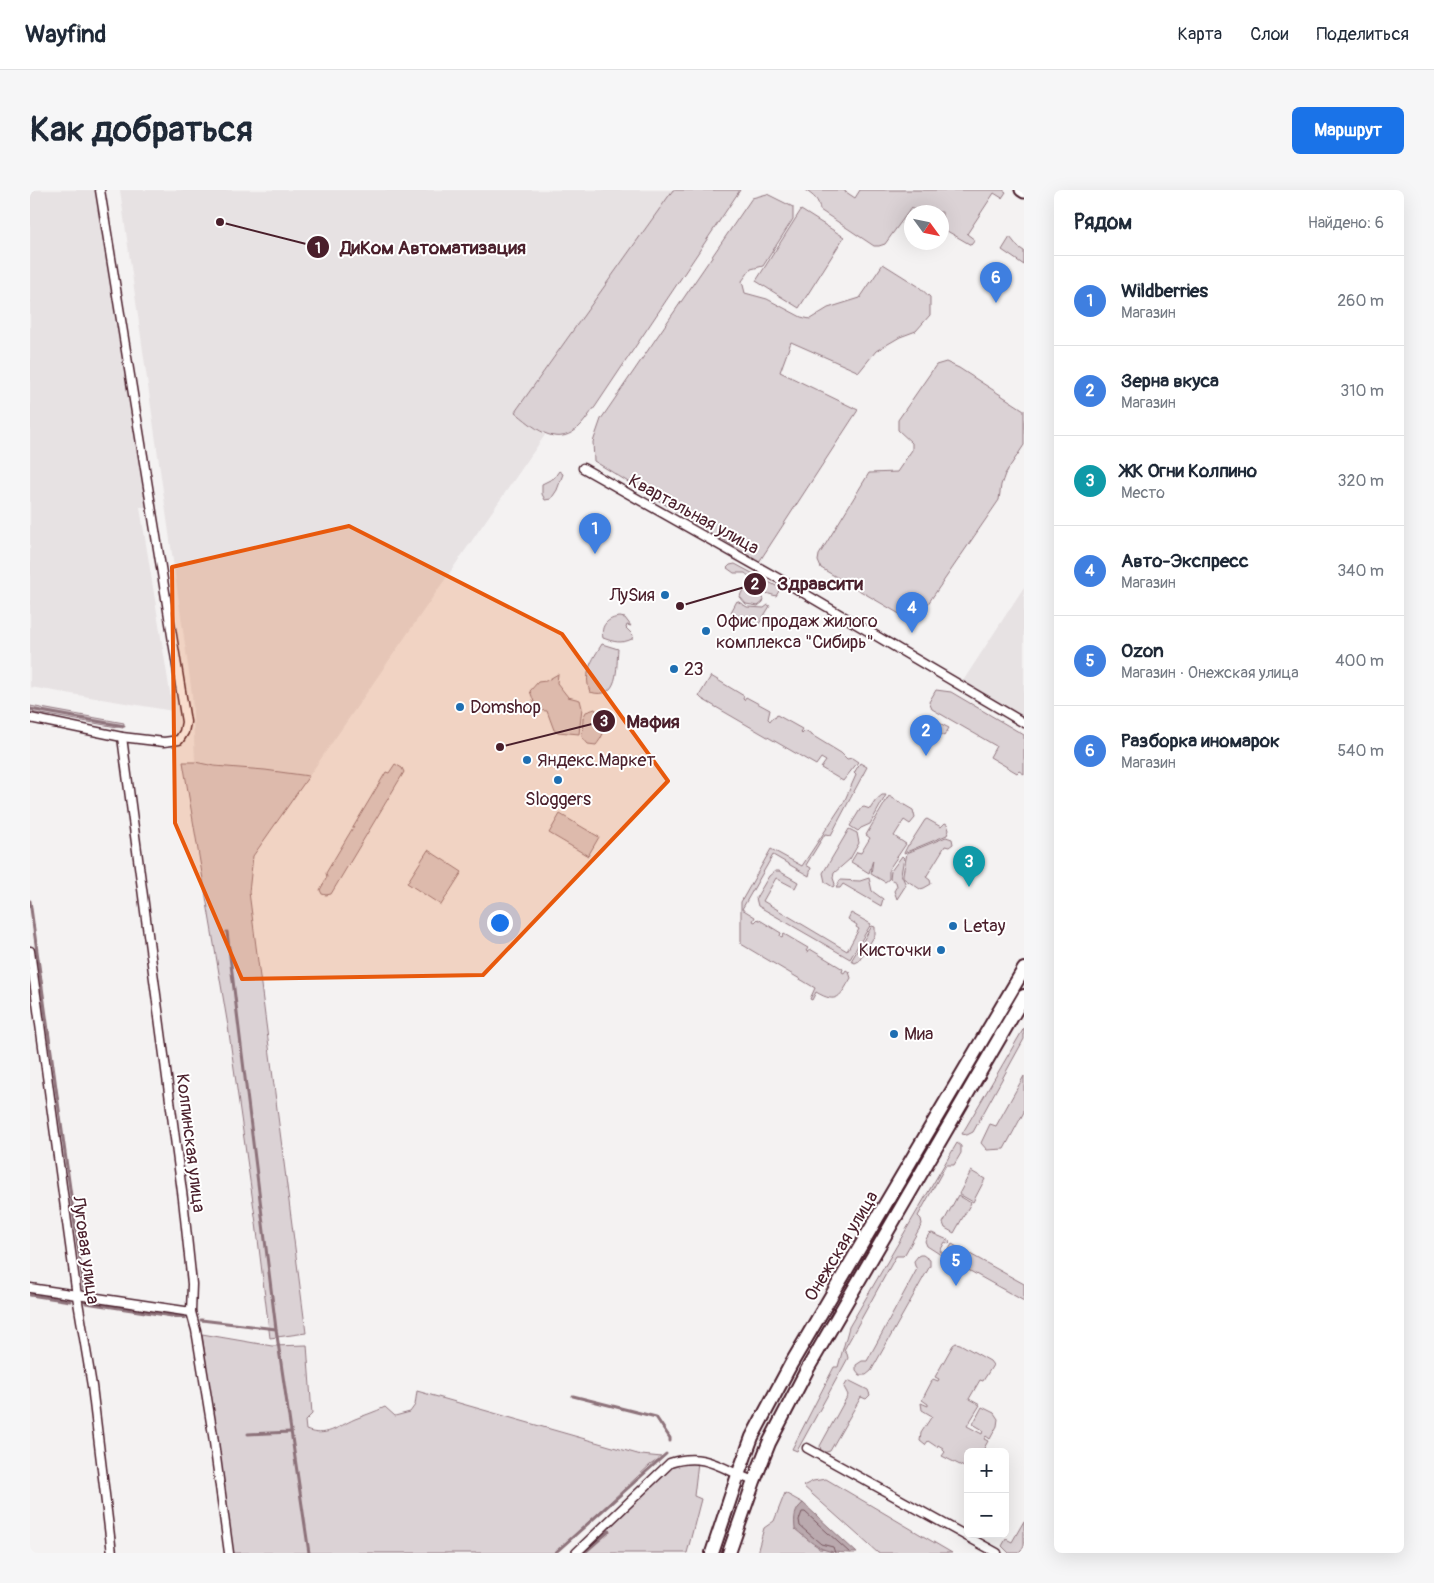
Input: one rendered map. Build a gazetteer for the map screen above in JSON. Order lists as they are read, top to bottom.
{
  "streets": {
    "main road": ["Онежская улица"],
    "street": ["Квартальная улица", "Колпинская улица", "Луговая улица"]
  },
  "places": [
    "ДиКом Автоматизация",
    "ЛуSия",
    "Здравсити",
    "Офис продаж жилого комплекса \"Сибирь\"",
    "23",
    "Domshop",
    "Мафия",
    "Яндекс.Маркет",
    "Sloggers",
    "Letay",
    "Кисточки",
    "Миа"
  ],
  "north": "bottom right",
  "page": {
    "header": "Wayfind",
    "nav": ["Карта", "Слои", "Поделиться"],
    "buttons": "Маршрут",
    "title": "Как добраться",
    "heading": ["Рядом", "Найдено: 6"],
    "list": [
      {
        "mark": "1",
        "name": "Wildberries",
        "note": "Магазин",
        "value": "260 m"
      },
      {
        "mark": "2",
        "name": "Зерна вкуса",
        "note": "Магазин",
        "value": "310 m"
      },
      {
        "mark": "3",
        "name": "ЖК Огни Колпино",
        "note": "Место",
        "value": "320 m"
      },
      {
        "mark": "4",
        "name": "Авто-Экспресс",
        "note": "Магазин",
        "value": "340 m"
      },
      {
        "mark": "5",
        "name": "Ozon",
        "note": "Магазин · Онежская улица",
        "value": "400 m"
      },
      {
        "mark": "6",
        "name": "Разборка иномарок",
        "note": "Магазин",
        "value": "540 m"
      }
    ],
    "pins": [
      "6",
      "1",
      "4",
      "2",
      "3",
      "5"
    ],
    "map_buttons": ["+", "−"]
  }
}
